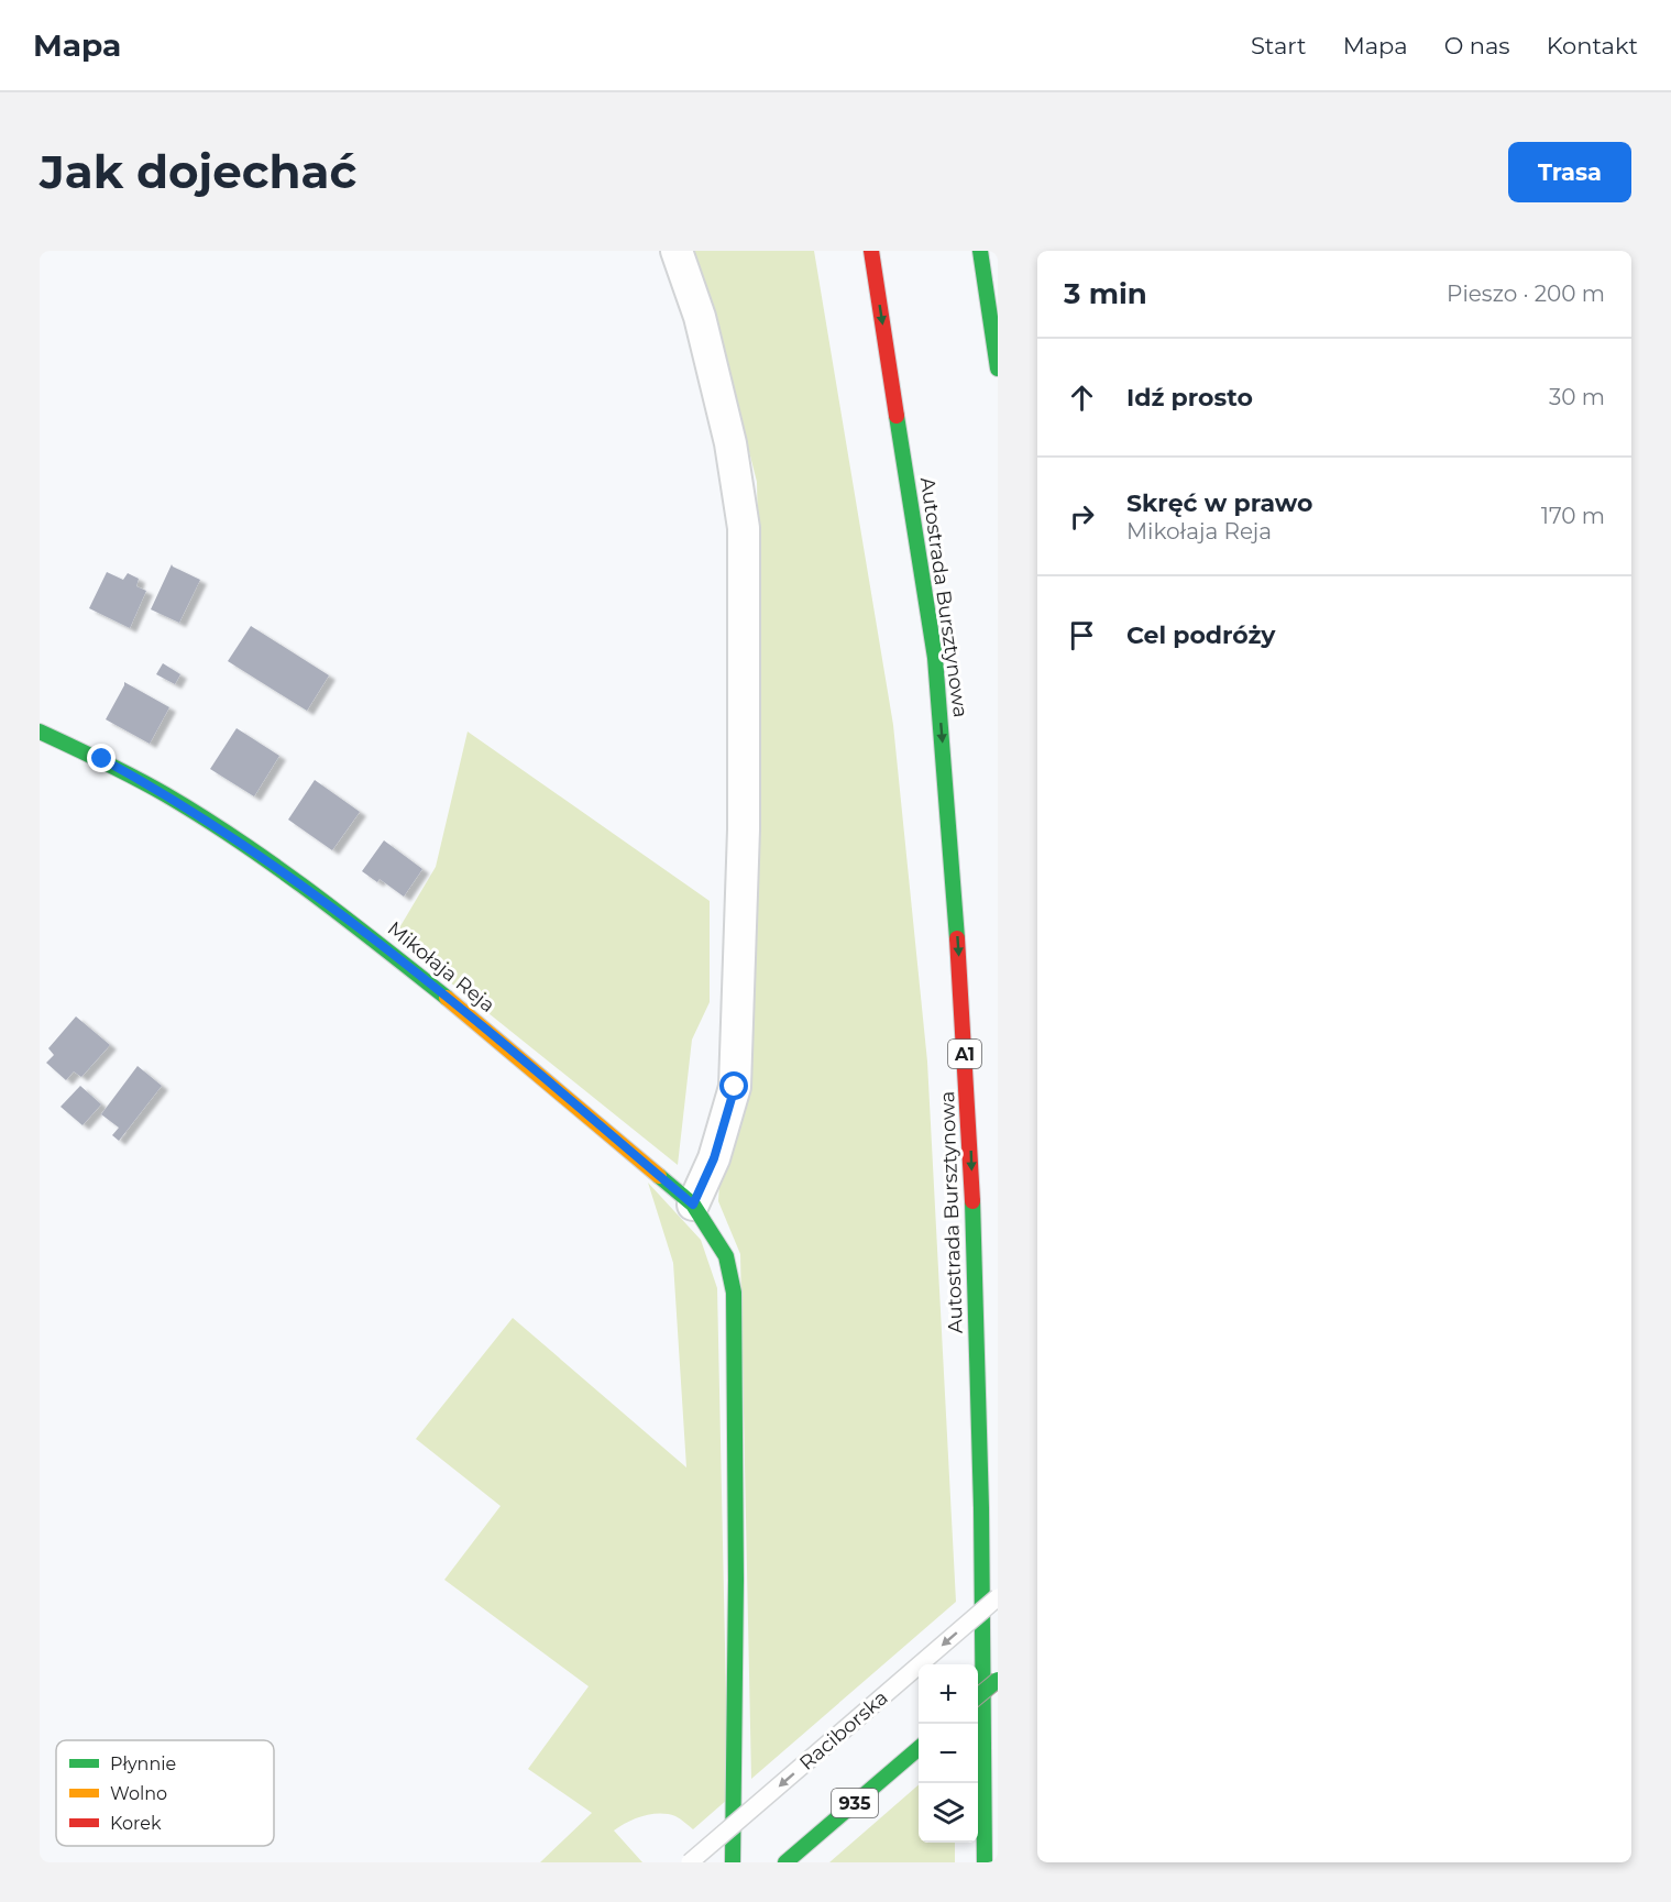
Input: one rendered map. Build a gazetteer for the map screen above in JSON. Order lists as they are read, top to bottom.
{
  "streets": {
    "main road": [
      "Autostrada Bursztynowa",
      "Mikołaja Reja",
      "A1",
      "935"
    ],
    "lane": ["Raciborska"]
  },
  "one_way": ["Autostrada Bursztynowa", "Raciborska"],
  "legend": ["Płynnie", "Wolno", "Korek"],
  "page": {
    "header": "Mapa",
    "nav": [
      "Start",
      "Mapa",
      "O nas",
      "Kontakt"
    ],
    "buttons": "Trasa",
    "title": "Jak dojechać",
    "heading": ["3 min", "Pieszo · 200 m"],
    "list": [
      ["Idź prosto", "30 m"],
      ["Skręć w prawo", "Mikołaja Reja", "170 m"],
      "Cel podróży"
    ],
    "map_buttons": ["+", "−"]
  }
}
